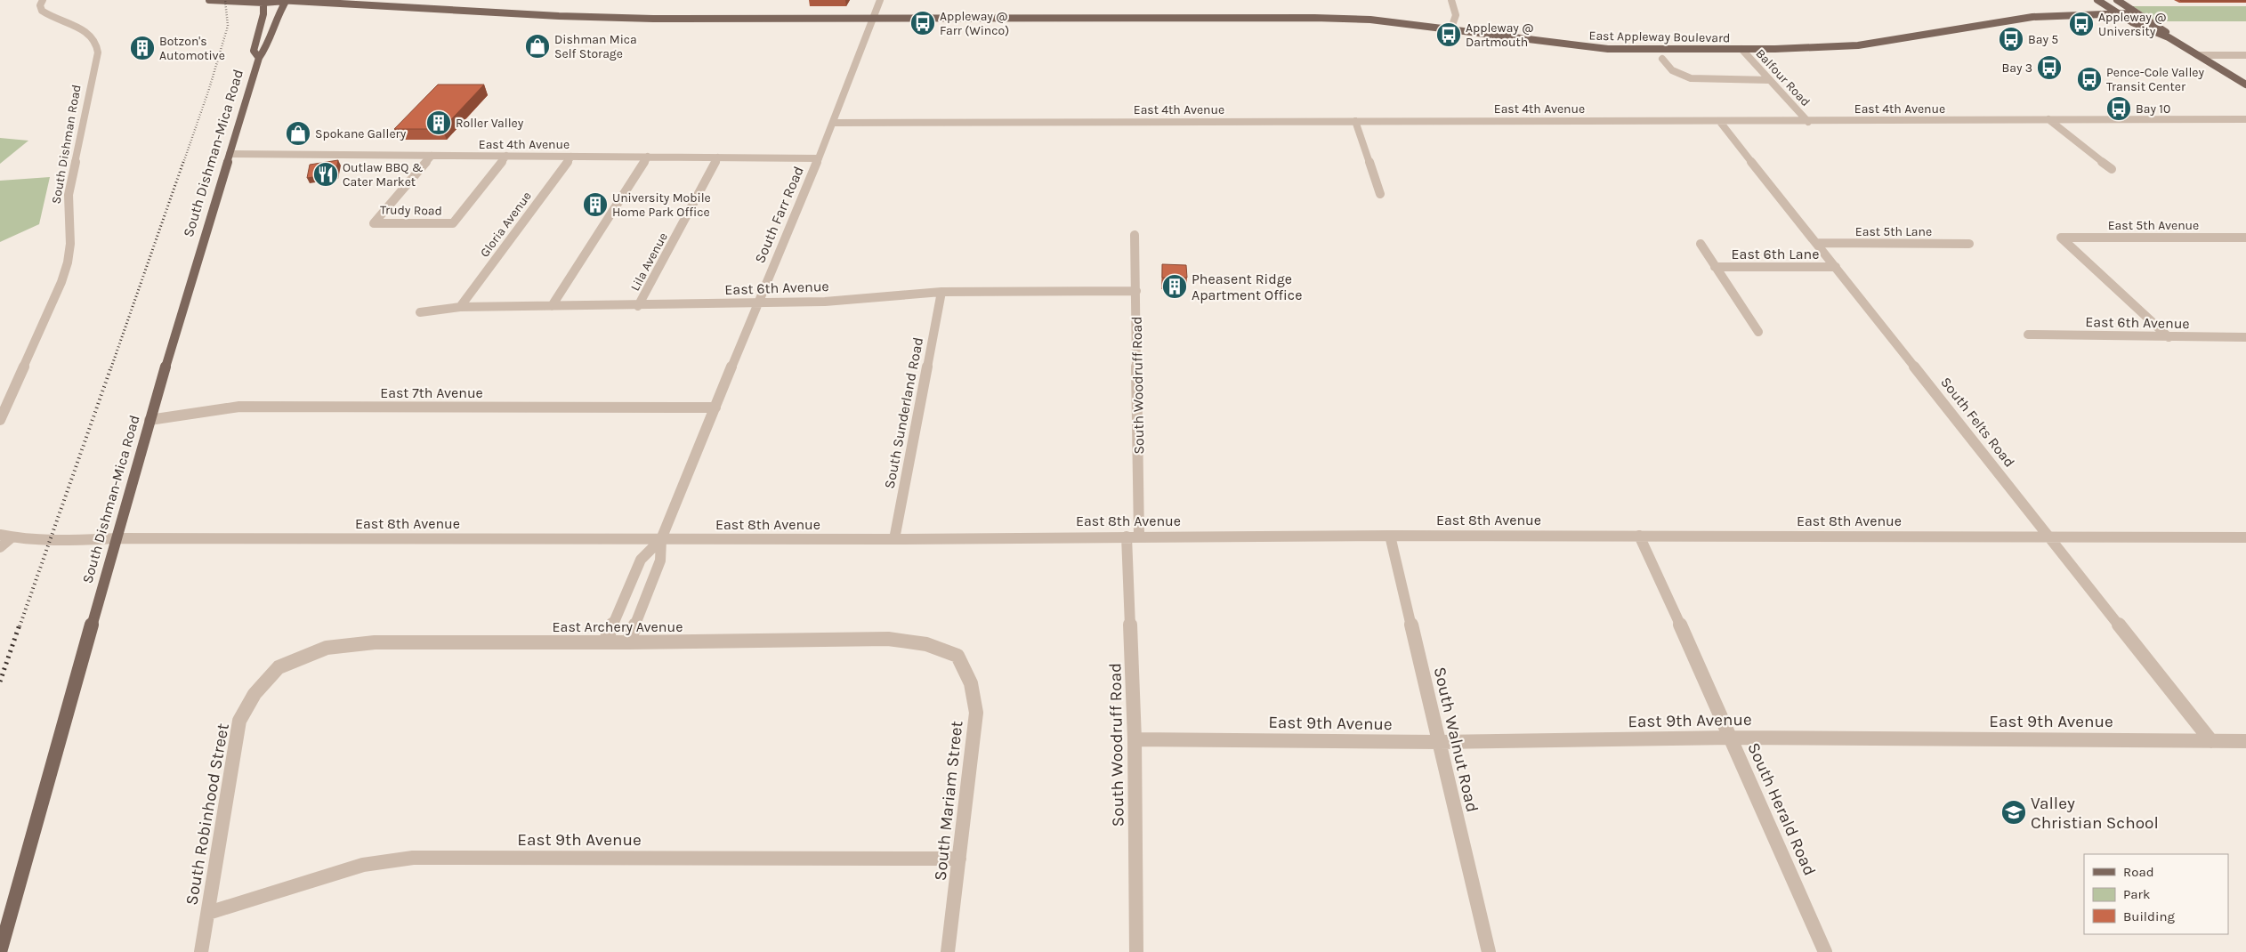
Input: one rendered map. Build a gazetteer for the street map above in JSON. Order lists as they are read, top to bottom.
{
  "streets": {
    "main road": ["East Appleway Boulevard", "South Dishman-Mica Road"],
    "street": [
      "Balfour Road",
      "East 4th Avenue",
      "South Dishman Road",
      "Trudy Road",
      "South Farr Road",
      "Gloria Avenue",
      "East 5th Avenue",
      "East 5th Lane",
      "East 6th Lane",
      "Lila Avenue",
      "East 6th Avenue",
      "South Woodruff Road",
      "East 7th Avenue",
      "South Sunderland Road",
      "South Felts Road",
      "East 8th Avenue",
      "East Archery Avenue",
      "East 9th Avenue",
      "South Walnut Road",
      "South Mariam Street",
      "South Herald Road",
      "South Robinhood Street"
    ]
  },
  "crossings": [
    ["East Appleway Boulevard", "Balfour Road"],
    ["East Appleway Boulevard", "South Farr Road"],
    ["Balfour Road", "East 4th Avenue"],
    ["East 4th Avenue", "South Dishman-Mica Road"],
    ["East 4th Avenue", "Trudy Road"],
    ["East 4th Avenue", "South Farr Road"],
    ["East 4th Avenue", "Gloria Avenue"],
    ["East 4th Avenue", "Lila Avenue"],
    ["East 4th Avenue", "South Felts Road"],
    ["South Dishman-Mica Road", "East 7th Avenue"],
    ["South Dishman-Mica Road", "East 8th Avenue"],
    ["South Farr Road", "East 6th Avenue"],
    ["South Farr Road", "East 7th Avenue"],
    ["South Farr Road", "East 8th Avenue"],
    ["South Farr Road", "East Archery Avenue"],
    ["Gloria Avenue", "East 6th Avenue"],
    ["East 5th Avenue", "East 6th Avenue"],
    ["East 5th Lane", "South Felts Road"],
    ["East 6th Lane", "South Felts Road"],
    ["Lila Avenue", "East 6th Avenue"],
    ["East 6th Avenue", "South Woodruff Road"],
    ["East 6th Avenue", "South Sunderland Road"],
    ["South Woodruff Road", "East 8th Avenue"],
    ["South Woodruff Road", "East 9th Avenue"],
    ["South Sunderland Road", "East 8th Avenue"],
    ["South Felts Road", "East 8th Avenue"],
    ["South Felts Road", "East 9th Avenue"],
    ["East 8th Avenue", "South Walnut Road"],
    ["East 8th Avenue", "South Herald Road"],
    ["East Archery Avenue", "South Mariam Street"],
    ["East Archery Avenue", "South Robinhood Street"],
    ["East 9th Avenue", "South Walnut Road"],
    ["East 9th Avenue", "South Mariam Street"],
    ["East 9th Avenue", "South Herald Road"],
    ["East 9th Avenue", "South Robinhood Street"]
  ],
  "places": {
    "bus stop": [
      "Appleway @ Farr (Winco)",
      "Appleway @ University",
      "Appleway @ Dartmouth",
      "Bay 5",
      "Bay 3",
      "Pence-Cole Valley Transit Center",
      "Bay 10"
    ],
    "shop": ["Dishman Mica Self Storage", "Spokane Gallery"],
    "building": [
      "Botzon's Automotive",
      "Roller Valley",
      "University Mobile Home Park Office",
      "Pheasent Ridge Apartment Office"
    ],
    "restaurant": ["Outlaw BBQ & Cater Market"],
    "school or university": ["Valley Christian School"]
  },
  "legend": ["Road", "Park", "Building"]
}
